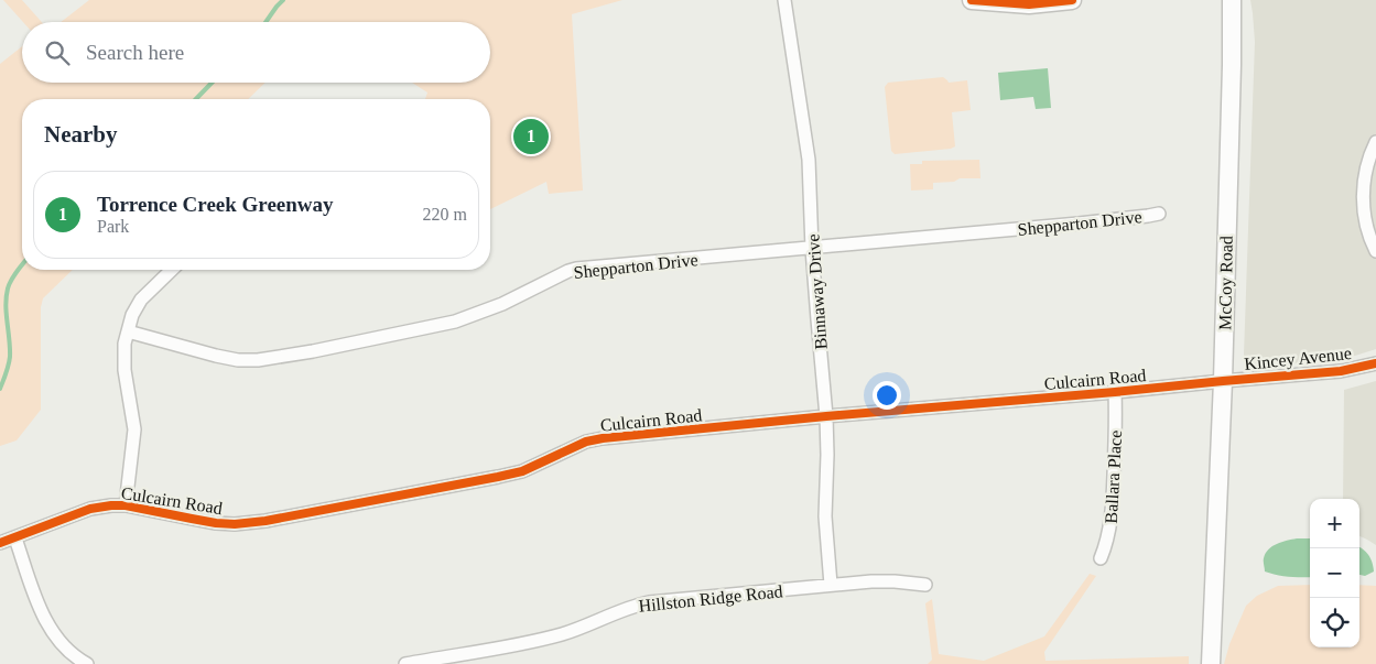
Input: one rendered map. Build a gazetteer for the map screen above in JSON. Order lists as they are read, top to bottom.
{
  "streets": {
    "main road": ["McCoy Road"],
    "street": [
      "Shepparton Drive",
      "Binnaway Drive",
      "Kincey Avenue",
      "Culcairn Road",
      "Ballara Place",
      "Hillston Ridge Road"
    ]
  },
  "crossings": [
    ["Shepparton Drive", "Binnaway Drive"],
    ["McCoy Road", "Kincey Avenue"],
    ["McCoy Road", "Culcairn Road"],
    ["Binnaway Drive", "Culcairn Road"],
    ["Binnaway Drive", "Hillston Ridge Road"],
    ["Kincey Avenue", "Culcairn Road"],
    ["Culcairn Road", "Ballara Place"]
  ],
  "page": {
    "search": "Search here",
    "heading": "Nearby",
    "pins": "1",
    "list": [
      {
        "mark": "1",
        "name": "Torrence Creek Greenway",
        "note": "Park",
        "value": "220 m"
      }
    ],
    "map_buttons": ["+", "−"]
  }
}
